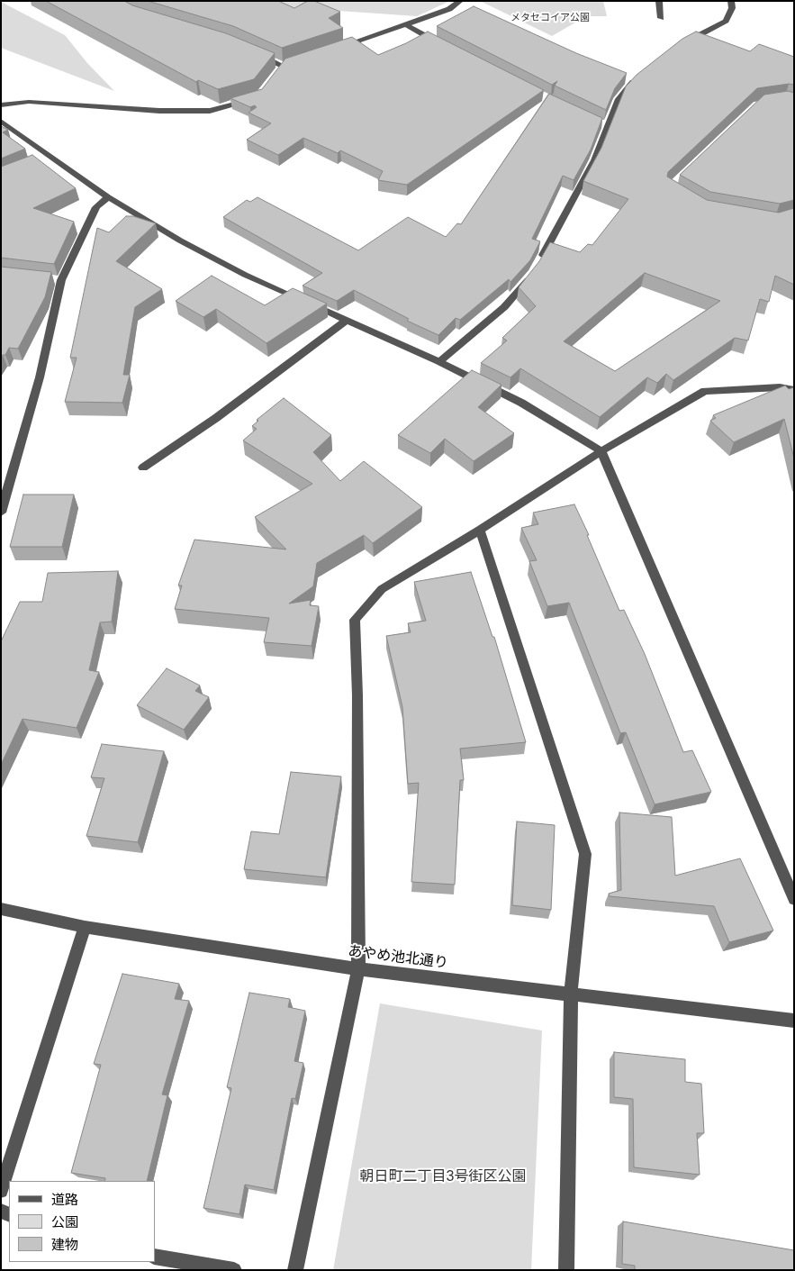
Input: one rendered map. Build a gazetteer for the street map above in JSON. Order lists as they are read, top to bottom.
{
  "streets": {
    "street": ["あやめ池北通り"]
  },
  "parks": ["メタセコイア公園", "朝日町二丁目3号街区公園"],
  "legend": ["道路", "公園", "建物"]
}
